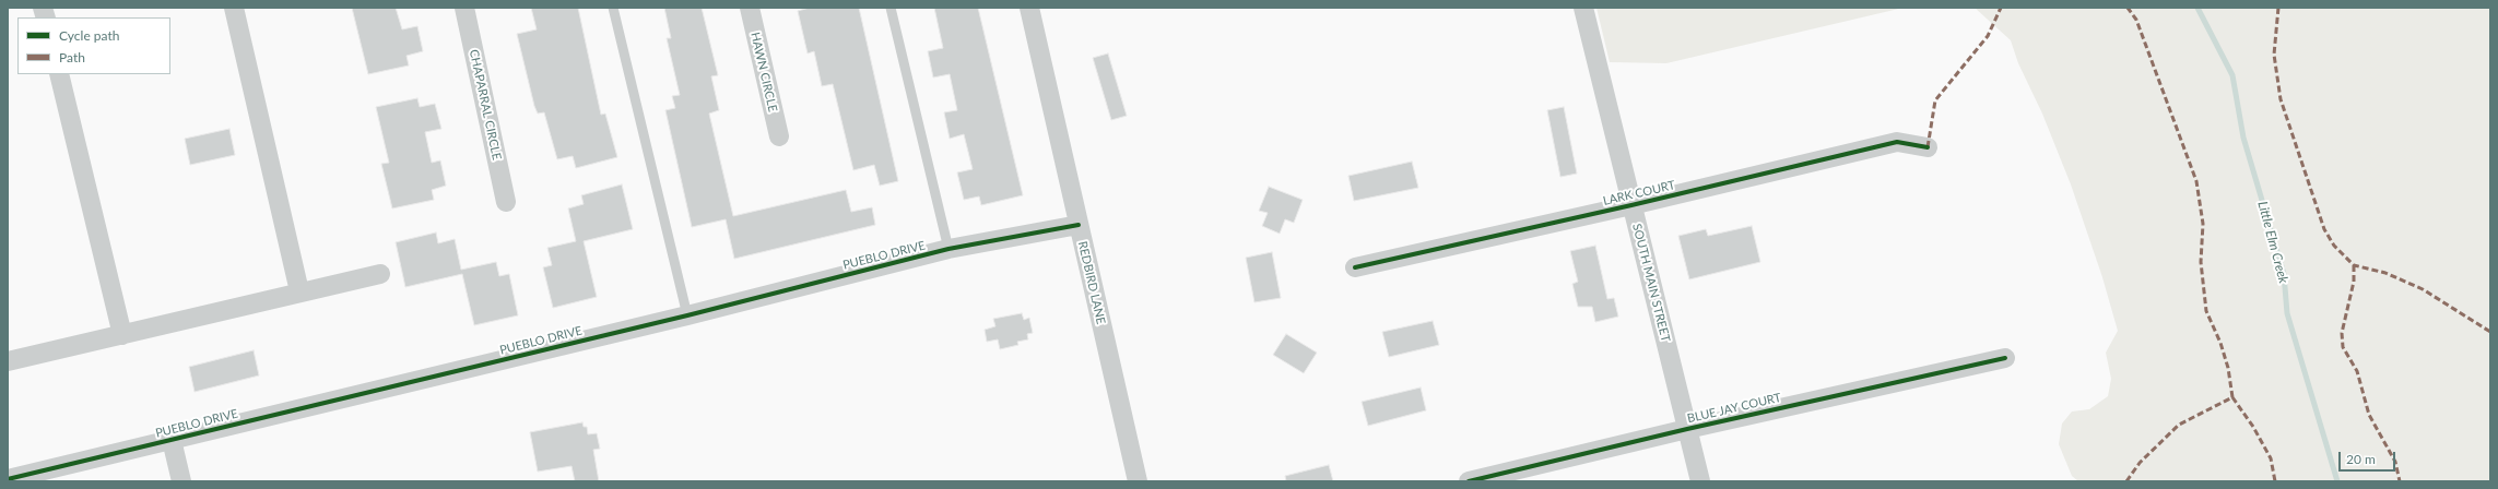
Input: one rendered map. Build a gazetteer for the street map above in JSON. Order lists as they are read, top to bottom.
{
  "streets": {
    "street": [
      "HAWN CIRCLE",
      "CHAPARRAL CIRCLE",
      "LARK COURT",
      "PUEBLO DRIVE",
      "REDBIRD LANE",
      "SOUTH MAIN STREET",
      "BLUE JAY COURT"
    ]
  },
  "crossings": [
    ["LARK COURT", "SOUTH MAIN STREET"],
    ["PUEBLO DRIVE", "REDBIRD LANE"],
    ["SOUTH MAIN STREET", "BLUE JAY COURT"]
  ],
  "water": ["Little Elm Creek"],
  "legend": ["Cycle path", "Path"],
  "scale_bar": "20 m"
}
